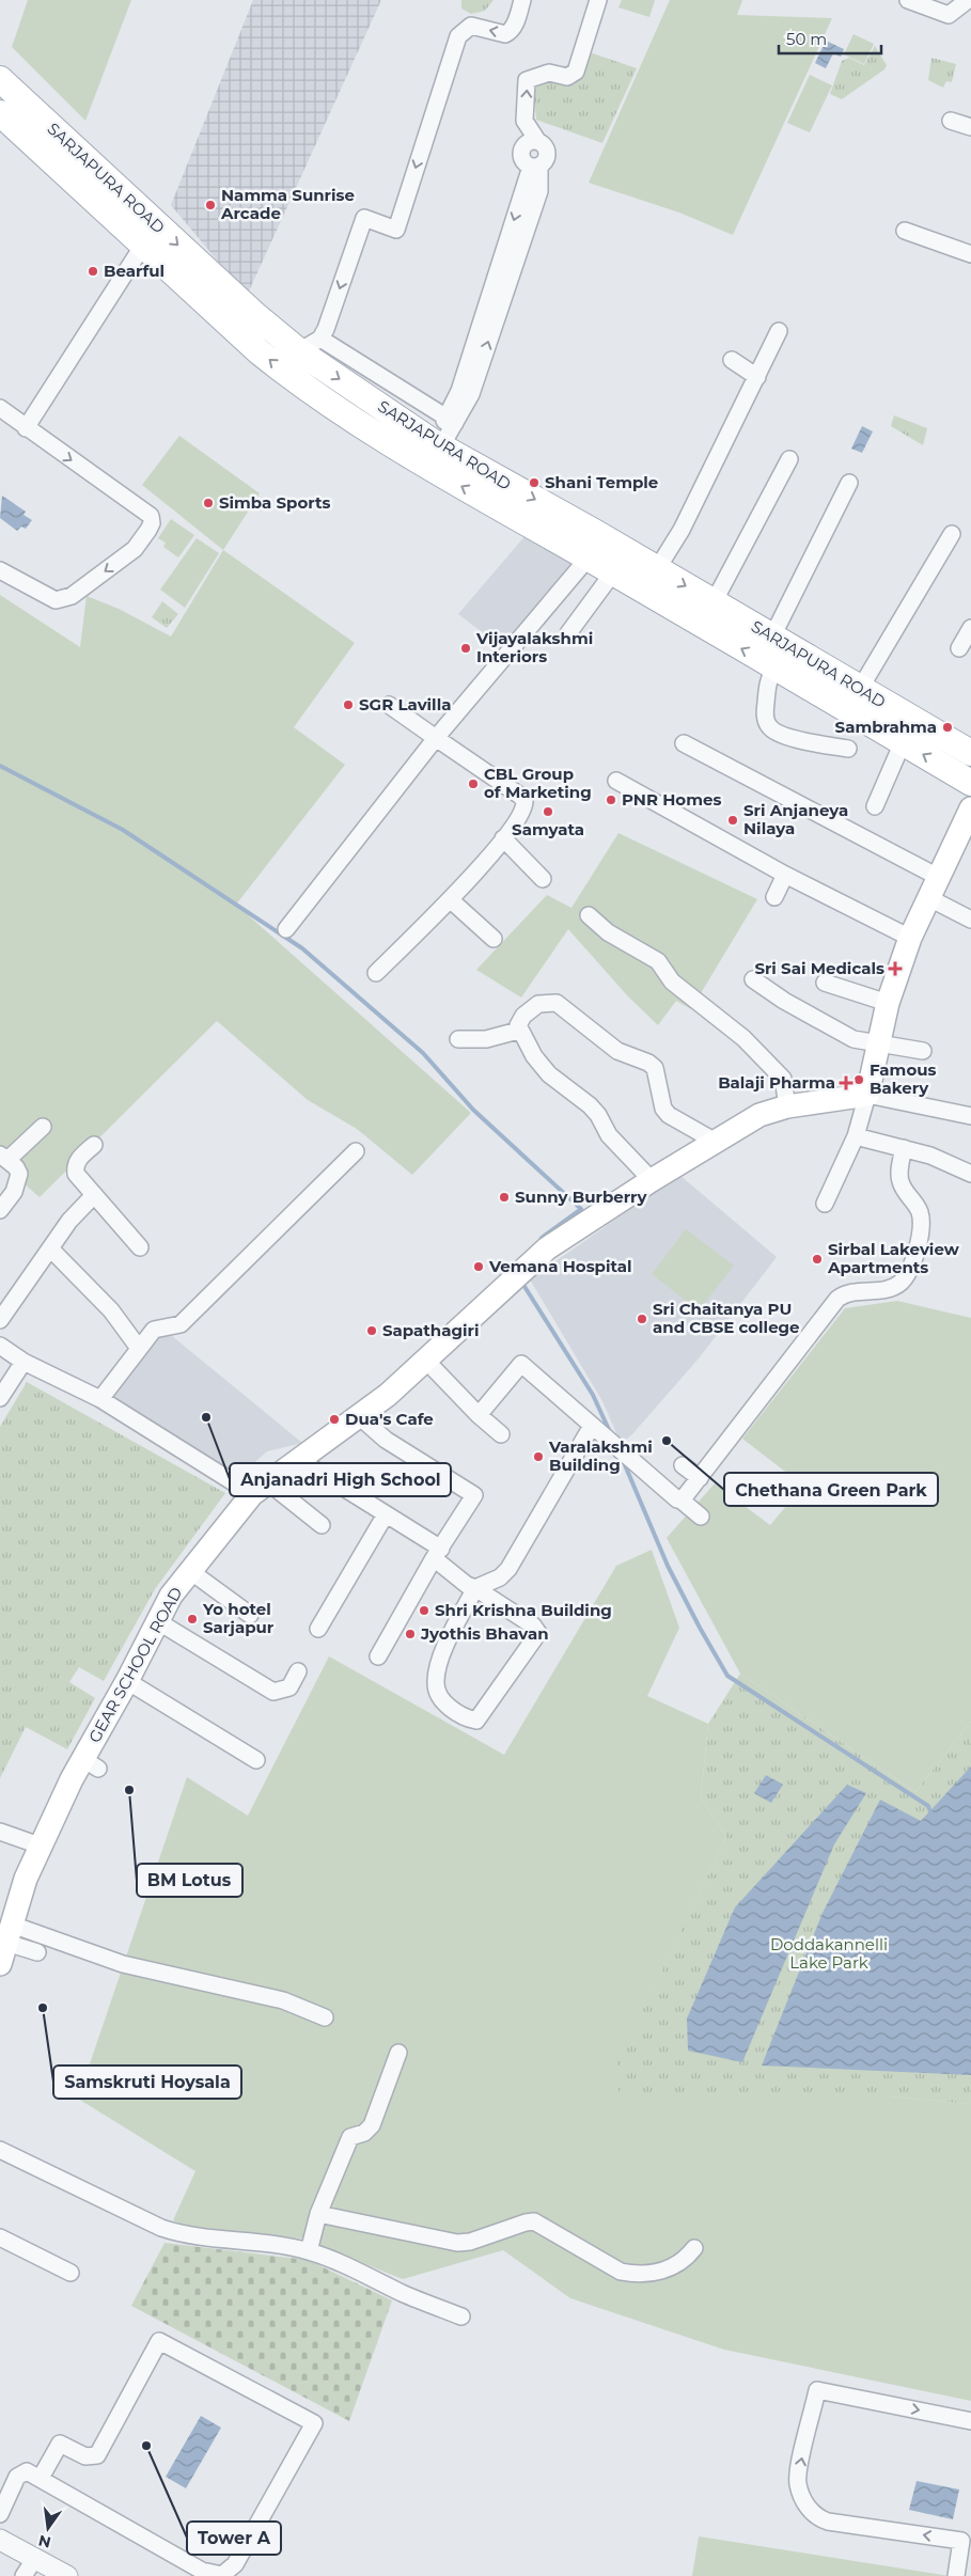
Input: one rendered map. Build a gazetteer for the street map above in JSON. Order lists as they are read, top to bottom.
{
  "streets": {
    "main road": ["SARJAPURA ROAD", "GEAR SCHOOL ROAD"]
  },
  "parks": ["Doddakannelli Lake Park"],
  "places": {
    "other": [
      "Namma Sunrise Arcade",
      "Bearful",
      "Shani Temple",
      "Simba Sports",
      "Vijayalakshmi Interiors",
      "SGR Lavilla",
      "Sambrahma",
      "CBL Group of Marketing",
      "PNR Homes",
      "Samyata",
      "Sri Anjaneya Nilaya",
      "Famous Bakery",
      "Sunny Burberry",
      "Sirbal Lakeview Apartments",
      "Vemana Hospital",
      "Sri Chaitanya PU and CBSE college",
      "Sapathagiri",
      "Anjanadri High School",
      "Dua's Cafe",
      "Chethana Green Park",
      "Varalakshmi Building",
      "Shri Krishna Building",
      "Yo hotel Sarjapur",
      "Jyothis Bhavan",
      "BM Lotus",
      "Samskruti Hoysala",
      "Tower A"
    ],
    "health": ["Sri Sai Medicals", "Balaji Pharma"]
  },
  "scale_bar": "50 m",
  "north": "bottom"
}
